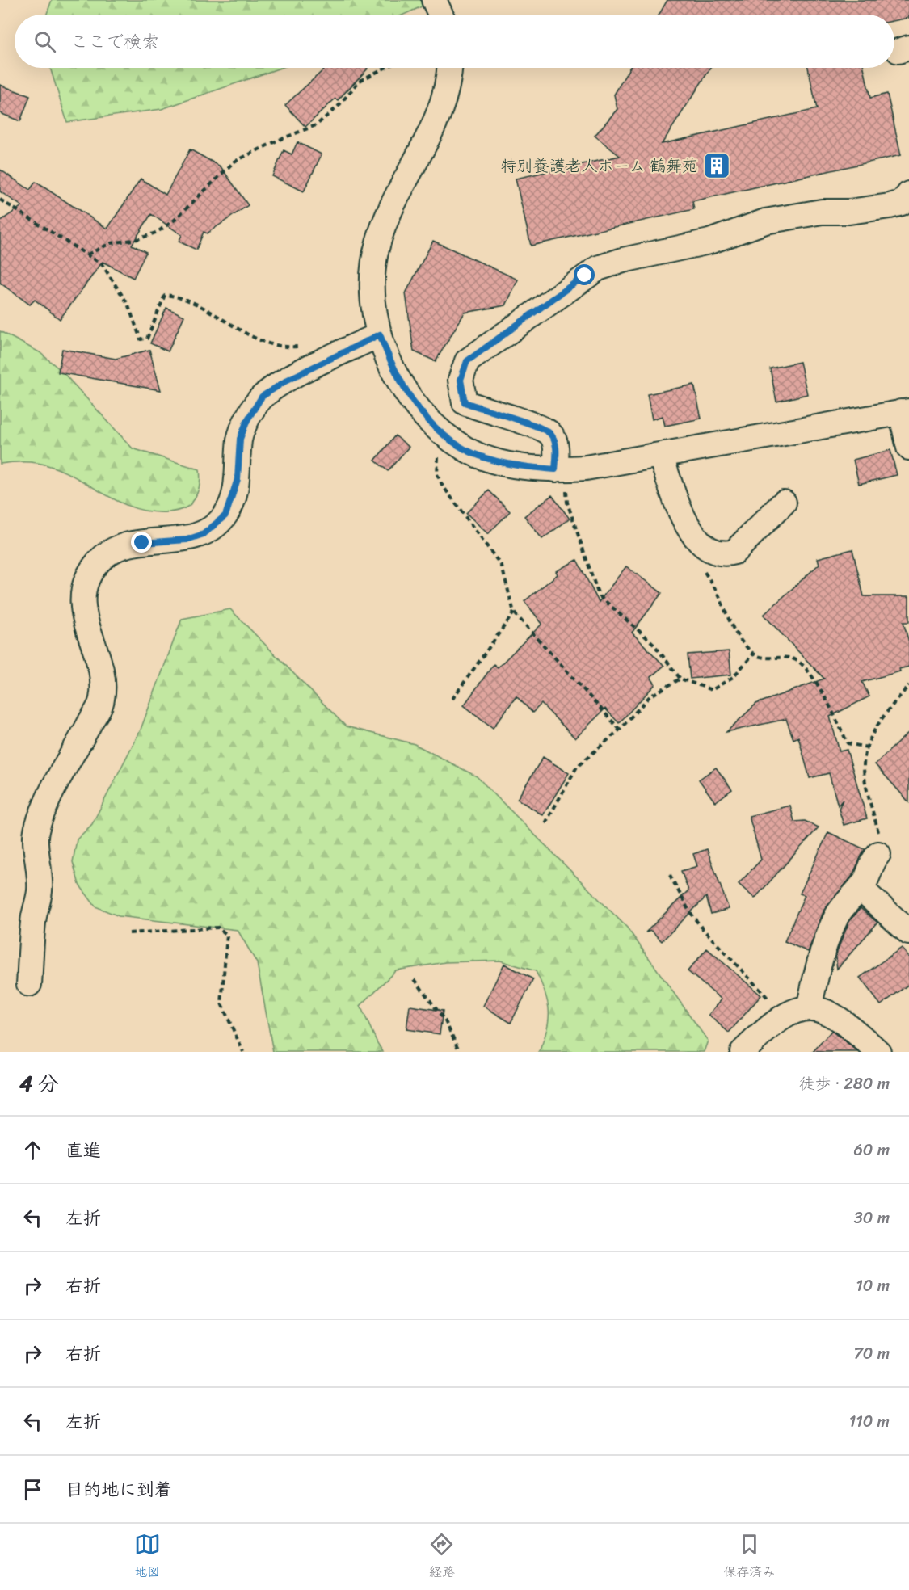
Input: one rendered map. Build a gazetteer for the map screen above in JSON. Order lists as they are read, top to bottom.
{
  "places": {
    "building": ["特別養護老人ホーム 鶴舞苑"]
  },
  "page": {
    "search": "ここで検索",
    "heading": ["4 分", "徒歩 · 280 m"],
    "list": [
      ["直進", "60 m"],
      ["左折", "30 m"],
      ["右折", "10 m"],
      ["右折", "70 m"],
      ["左折", "110 m"],
      "目的地に到着"
    ],
    "nav": ["地図", "経路", "保存済み"]
  }
}
